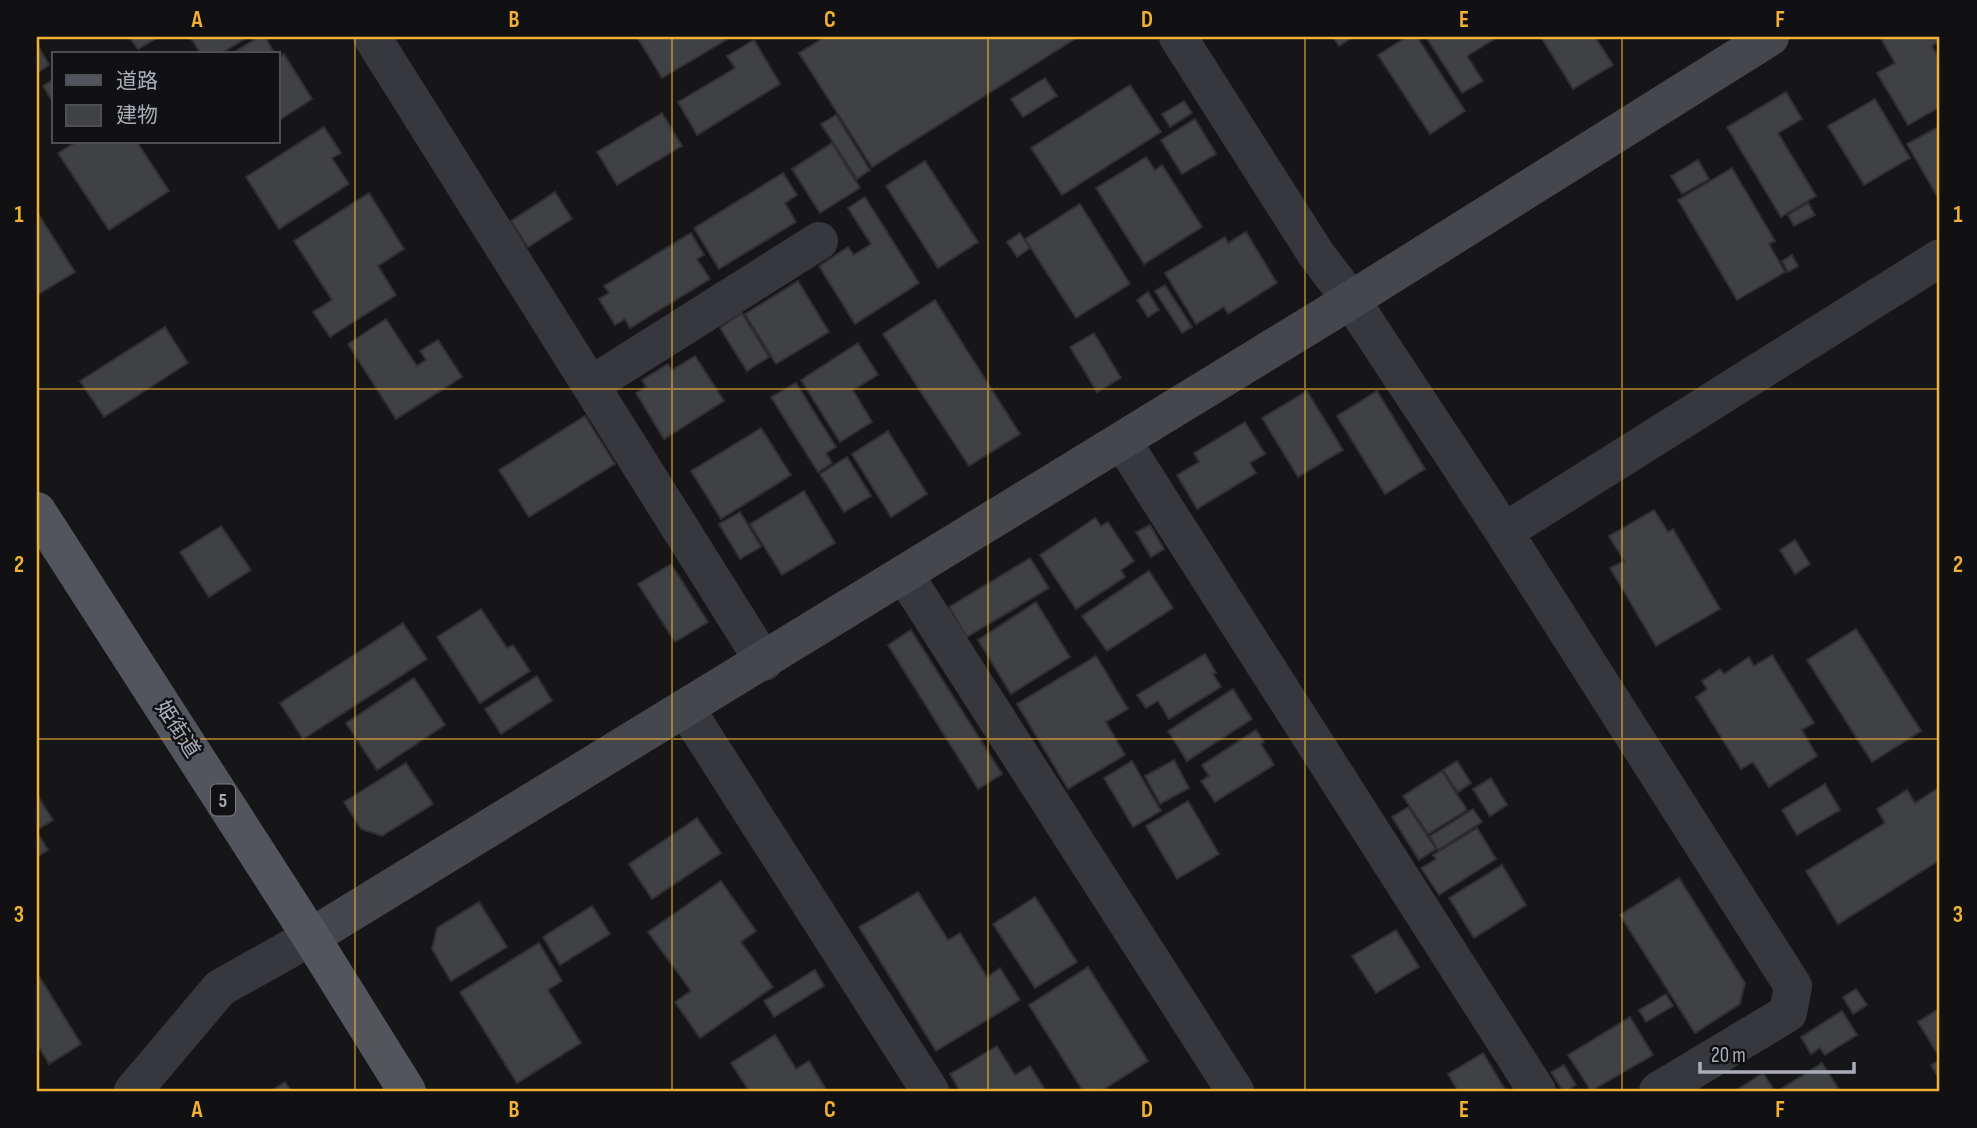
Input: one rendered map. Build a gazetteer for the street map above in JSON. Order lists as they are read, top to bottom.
{
  "streets": {
    "main road": ["姫街道", "5"]
  },
  "legend": ["道路", "建物"],
  "scale_bar": "20 m",
  "grid": {
    "columns": [
      "A",
      "B",
      "C",
      "D",
      "E",
      "F"
    ],
    "rows": ["1", "2", "3"]
  }
}
